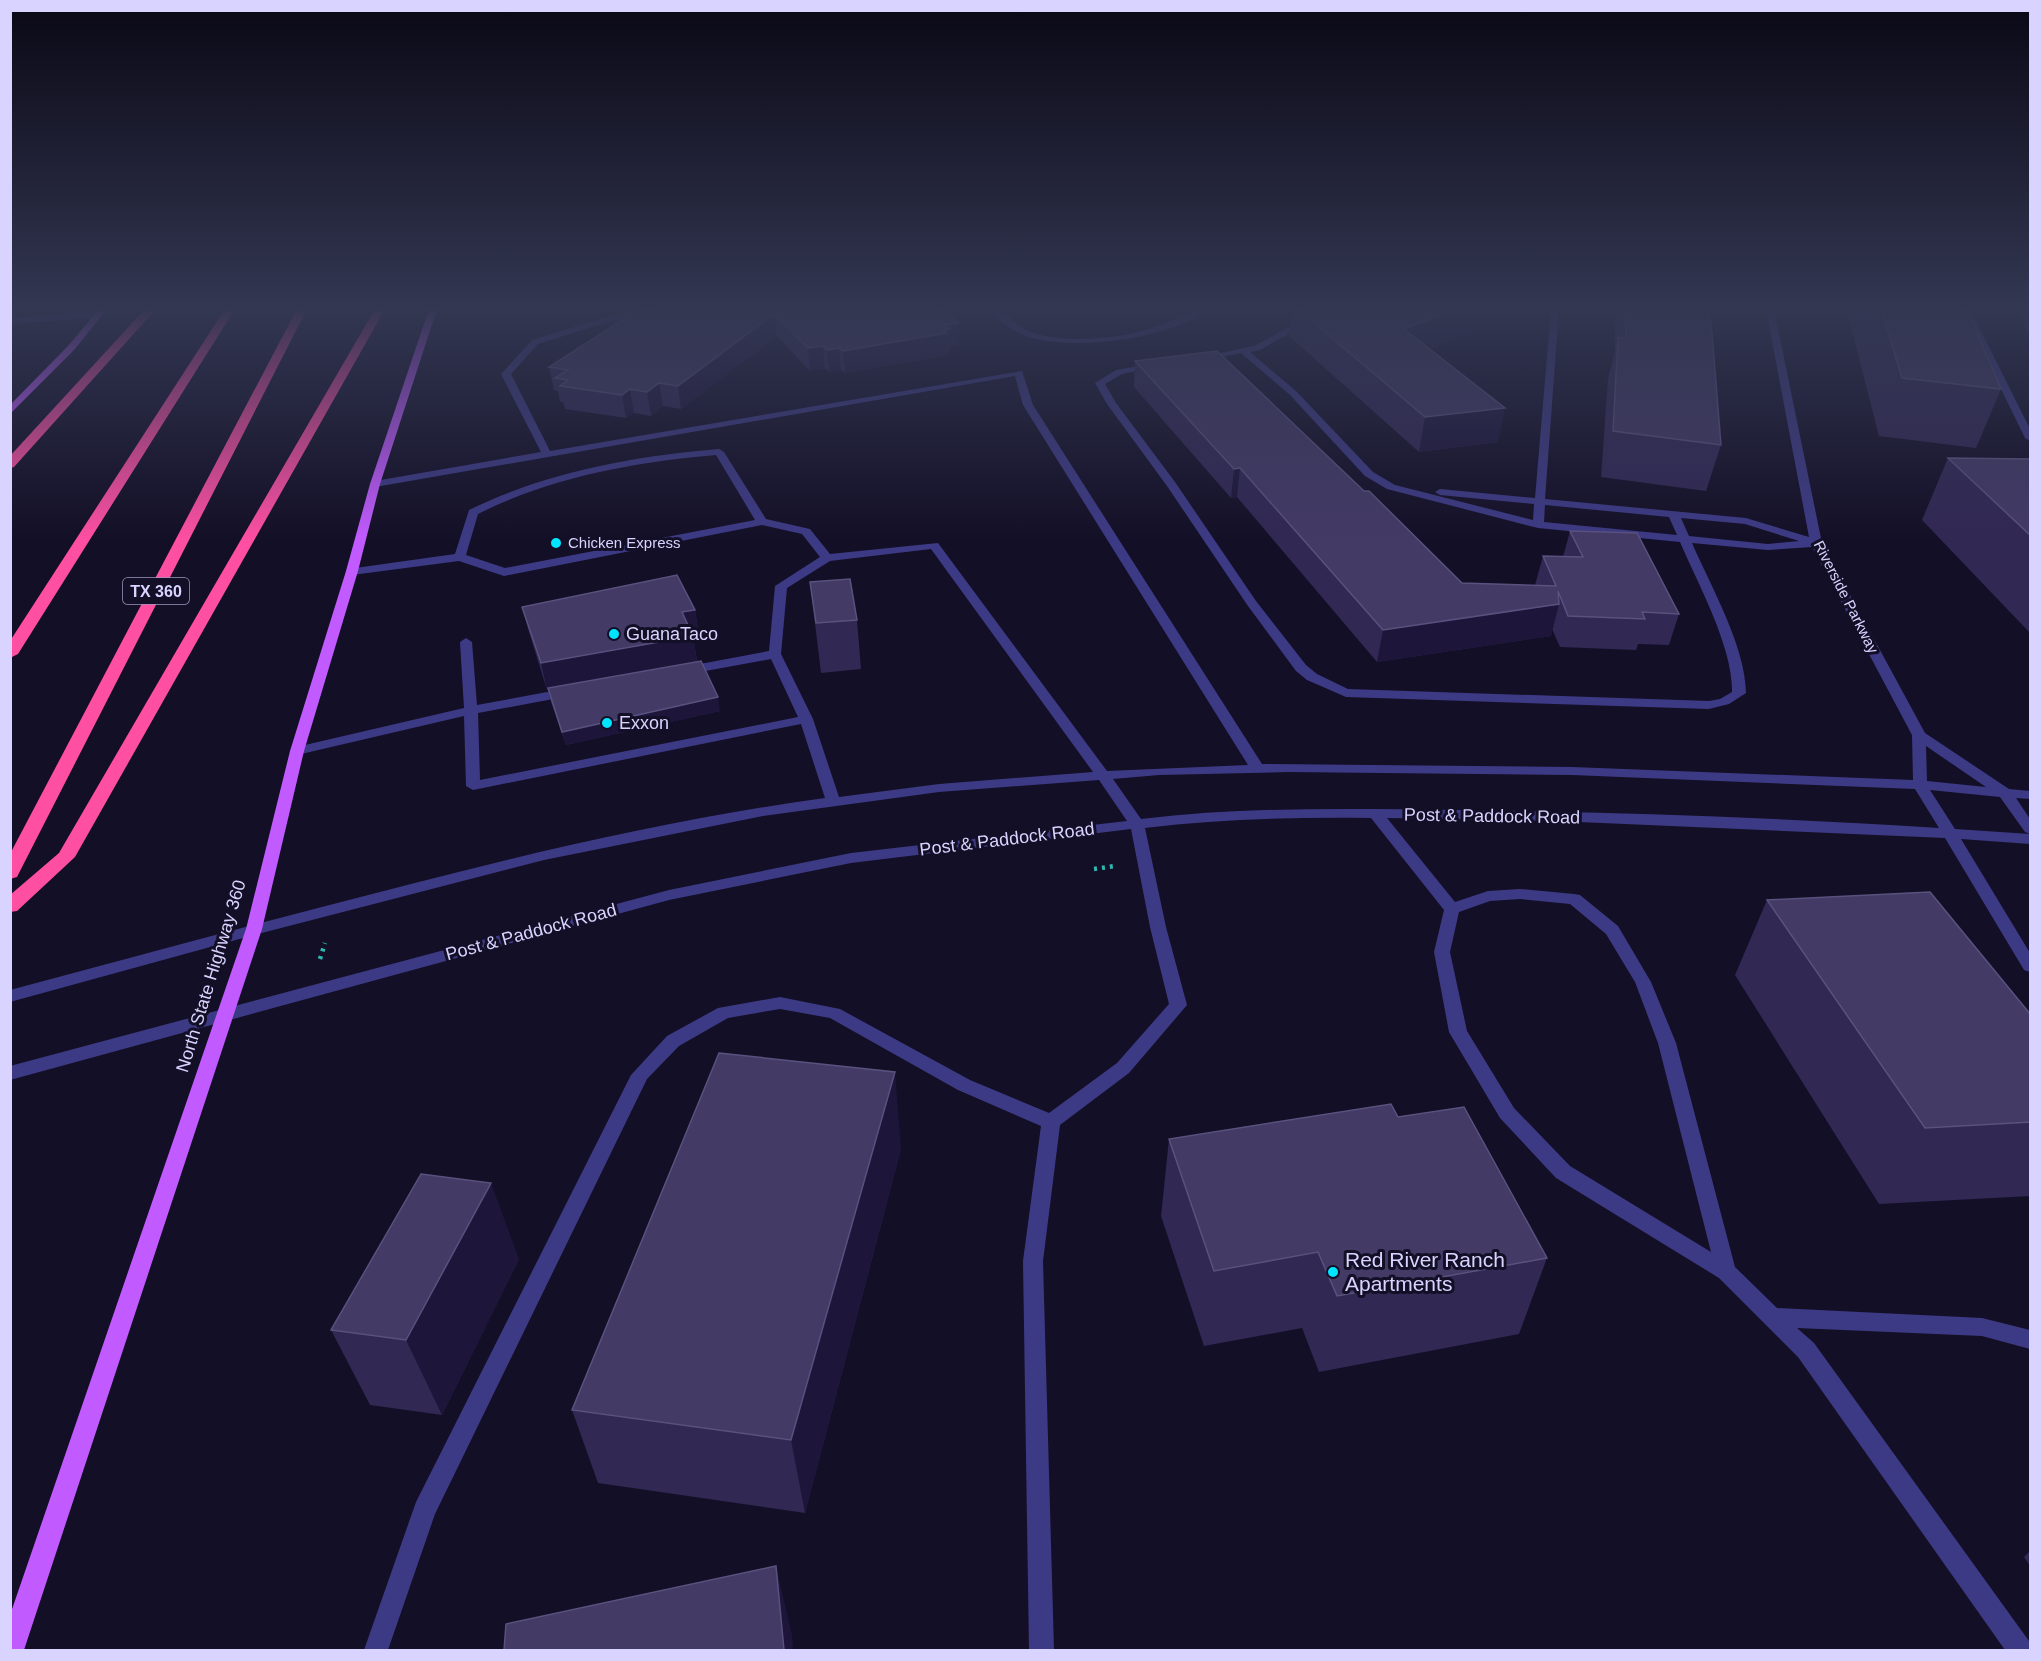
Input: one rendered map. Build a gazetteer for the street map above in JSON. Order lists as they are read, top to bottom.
{
  "streets": {
    "highway": ["TX 360"],
    "main road": ["North State Highway 360"],
    "street": ["Riverside Parkway", "Post & Paddock Road"]
  },
  "crossings": [
    ["Post & Paddock Road", "North State Highway 360"]
  ],
  "places": [
    "Chicken Express",
    "GuanaTaco",
    "Exxon",
    "Red River Ranch Apartments"
  ]
}
